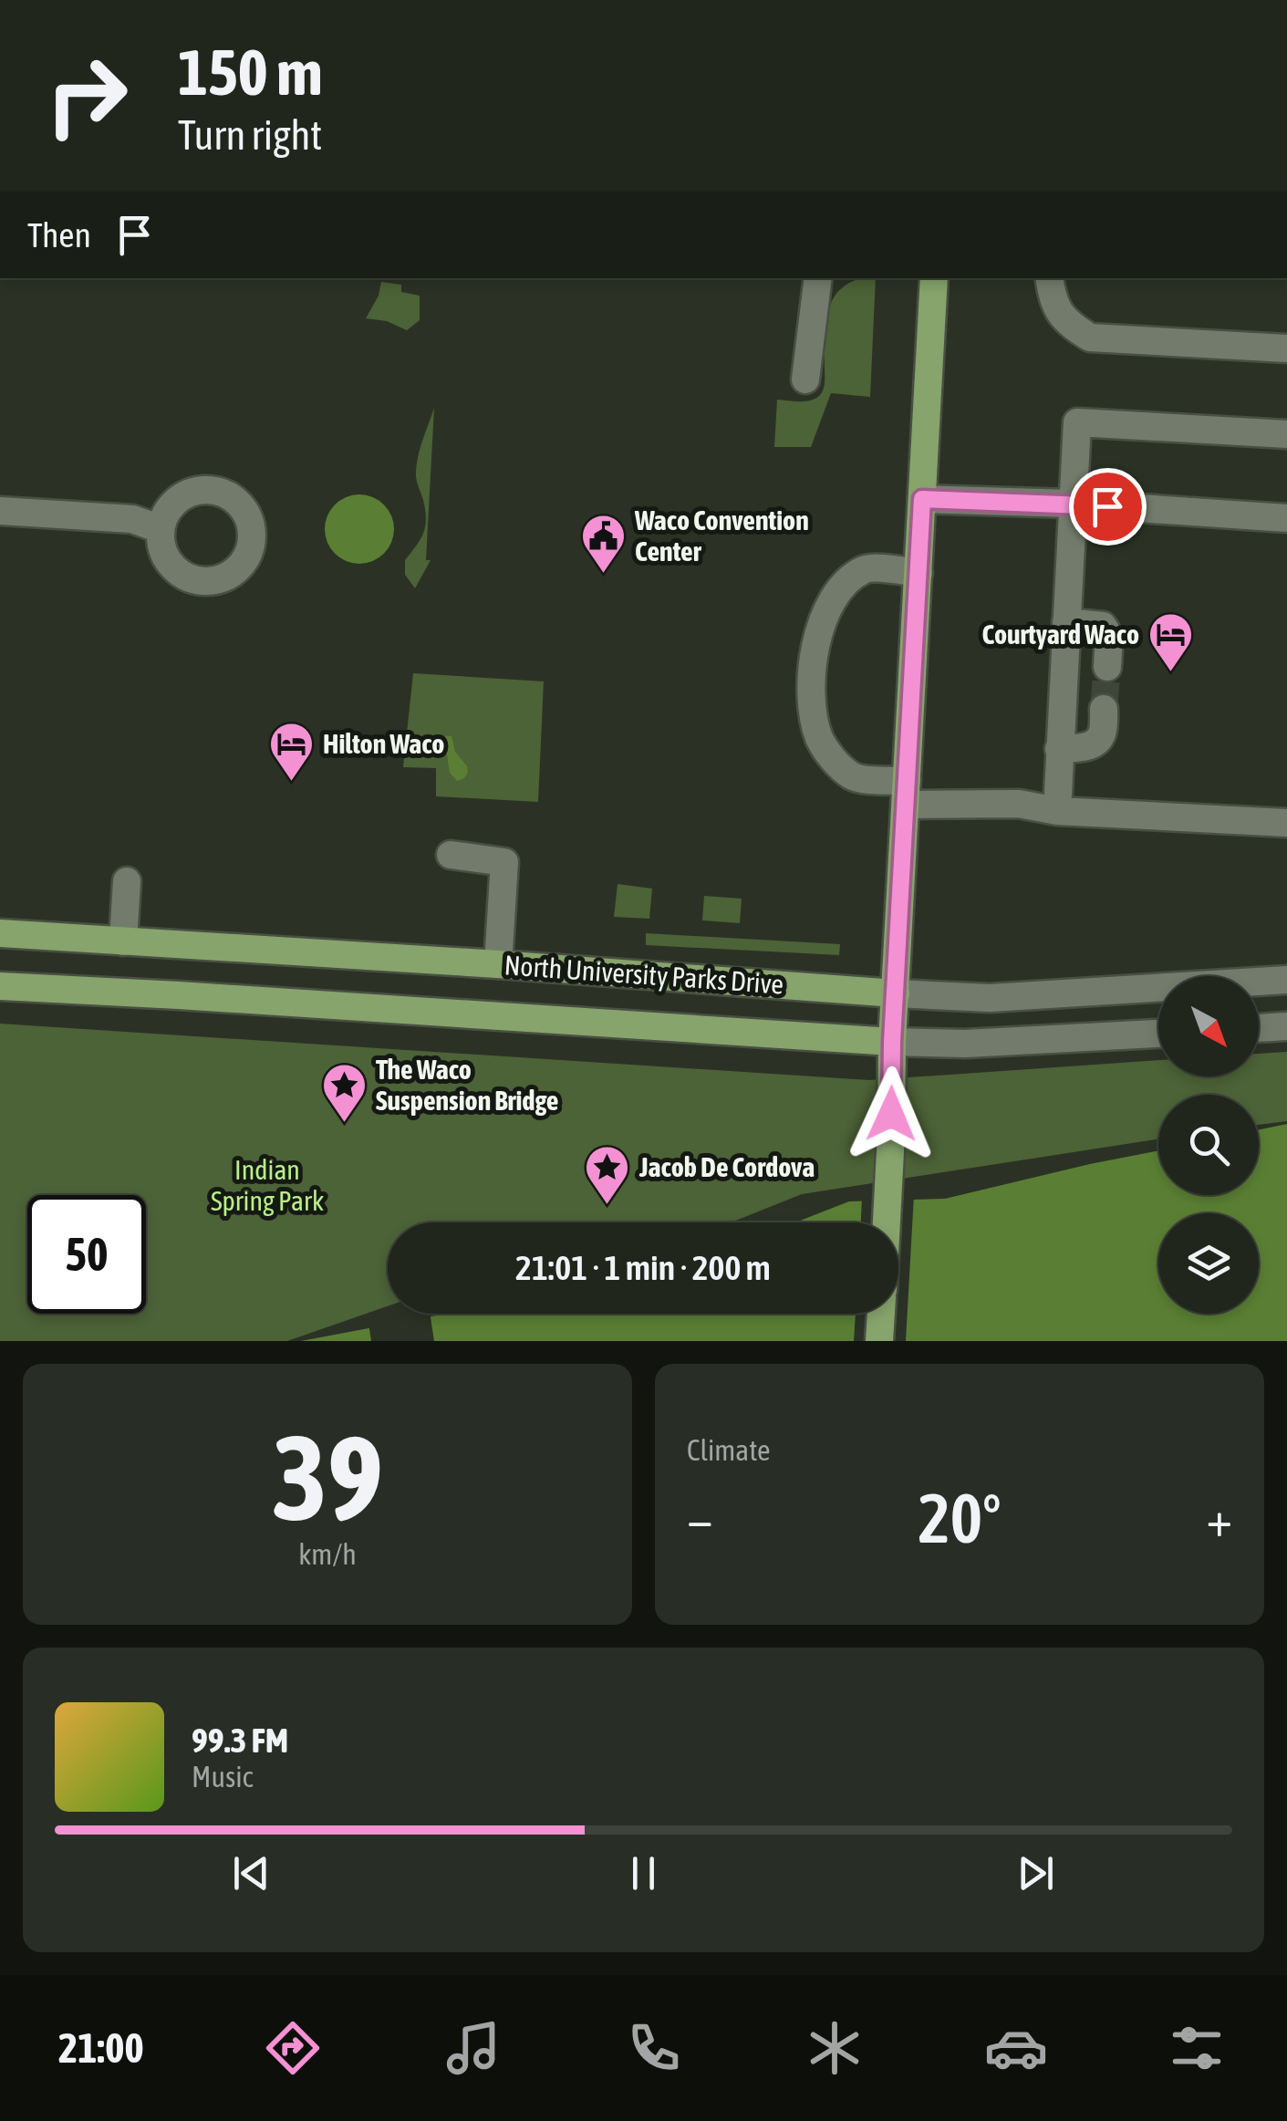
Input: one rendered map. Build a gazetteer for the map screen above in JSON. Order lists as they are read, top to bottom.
{
  "streets": {
    "main road": ["North University Parks Drive"]
  },
  "parks": ["Indian Spring Park"],
  "places": {
    "public building": ["Waco Convention Center"],
    "hotel": ["Courtyard Waco", "Hilton Waco"],
    "place": ["The Waco Suspension Bridge", "Jacob De Cordova"]
  },
  "north": "bottom right",
  "page": {
    "turn": ["150 m", "Turn right"],
    "then": "Then",
    "limit": "50",
    "trip": "21:01 · 1 min · 200 m",
    "tile": [
      ["39", "km/h"],
      "Climate"
    ],
    "heat": ["−", "20°", "+"],
    "song": ["99.3 FM", "Music"],
    "tabs": "21:00"
  }
}
